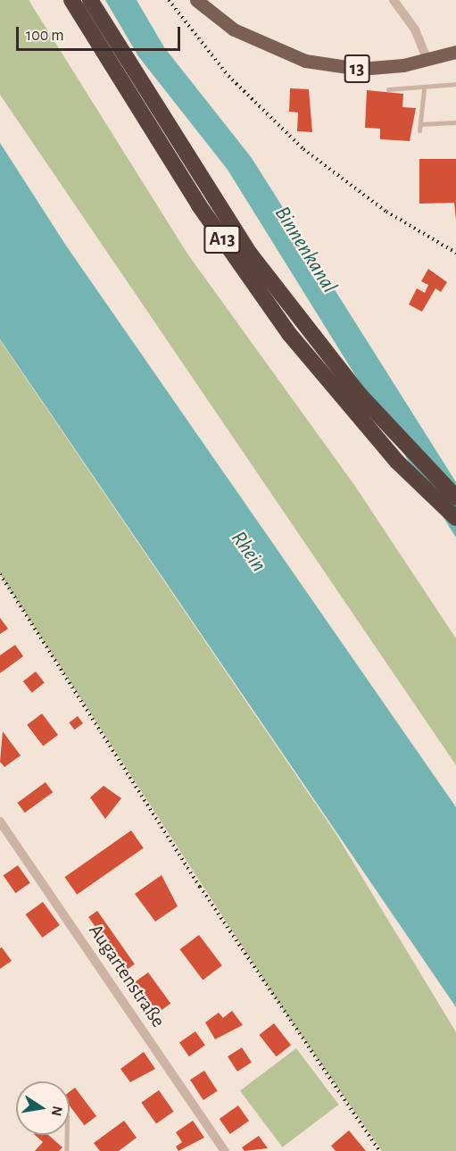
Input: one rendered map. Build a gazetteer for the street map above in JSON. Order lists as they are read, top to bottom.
{
  "streets": {
    "highway": ["A13"],
    "main road": ["13"],
    "street": ["Augartenstraße"]
  },
  "water": ["Binnenkanal", "Rhein"],
  "scale_bar": "100 m",
  "north": "right"
}
